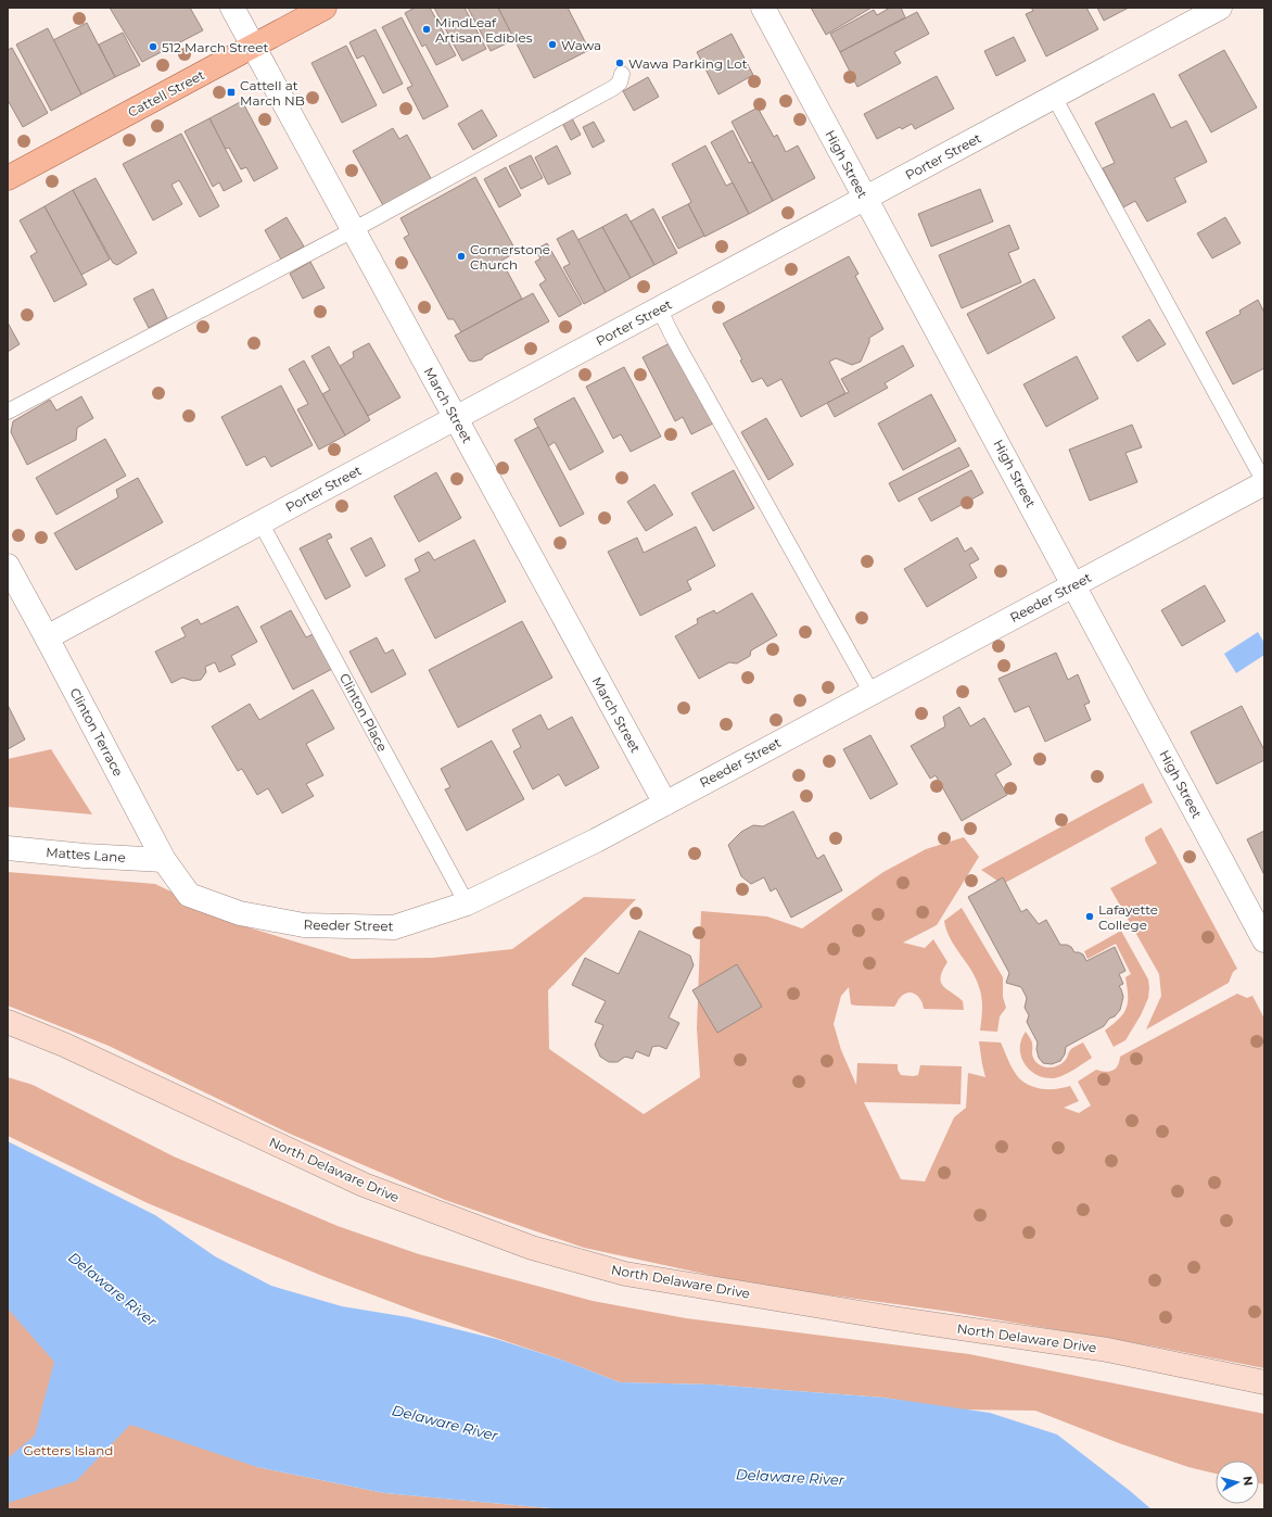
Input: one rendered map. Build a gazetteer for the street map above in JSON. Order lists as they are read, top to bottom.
{
  "streets": {
    "main road": ["Cattell Street", "North Delaware Drive"],
    "street": [
      "Porter Street",
      "High Street",
      "March Street",
      "Reeder Street",
      "Clinton Terrace",
      "Mattes Lane"
    ],
    "lane": ["Clinton Place"]
  },
  "crossings": [
    ["Cattell Street", "March Street"],
    ["Porter Street", "High Street"],
    ["Porter Street", "March Street"],
    ["Porter Street", "Clinton Place"],
    ["Porter Street", "Clinton Terrace"],
    ["High Street", "Reeder Street"],
    ["March Street", "Reeder Street"],
    ["Reeder Street", "Clinton Place"],
    ["Reeder Street", "Clinton Terrace"],
    ["Clinton Terrace", "Mattes Lane"]
  ],
  "water": ["Delaware River"],
  "parks": ["Getters Island"],
  "places": {
    "other": [
      "MindLeaf Artisan Edibles",
      "Wawa",
      "512 March Street",
      "Wawa Parking Lot",
      "Cornerstone Church",
      "Lafayette College"
    ],
    "transit": ["Cattell at March NB"]
  },
  "north": "right"
}
